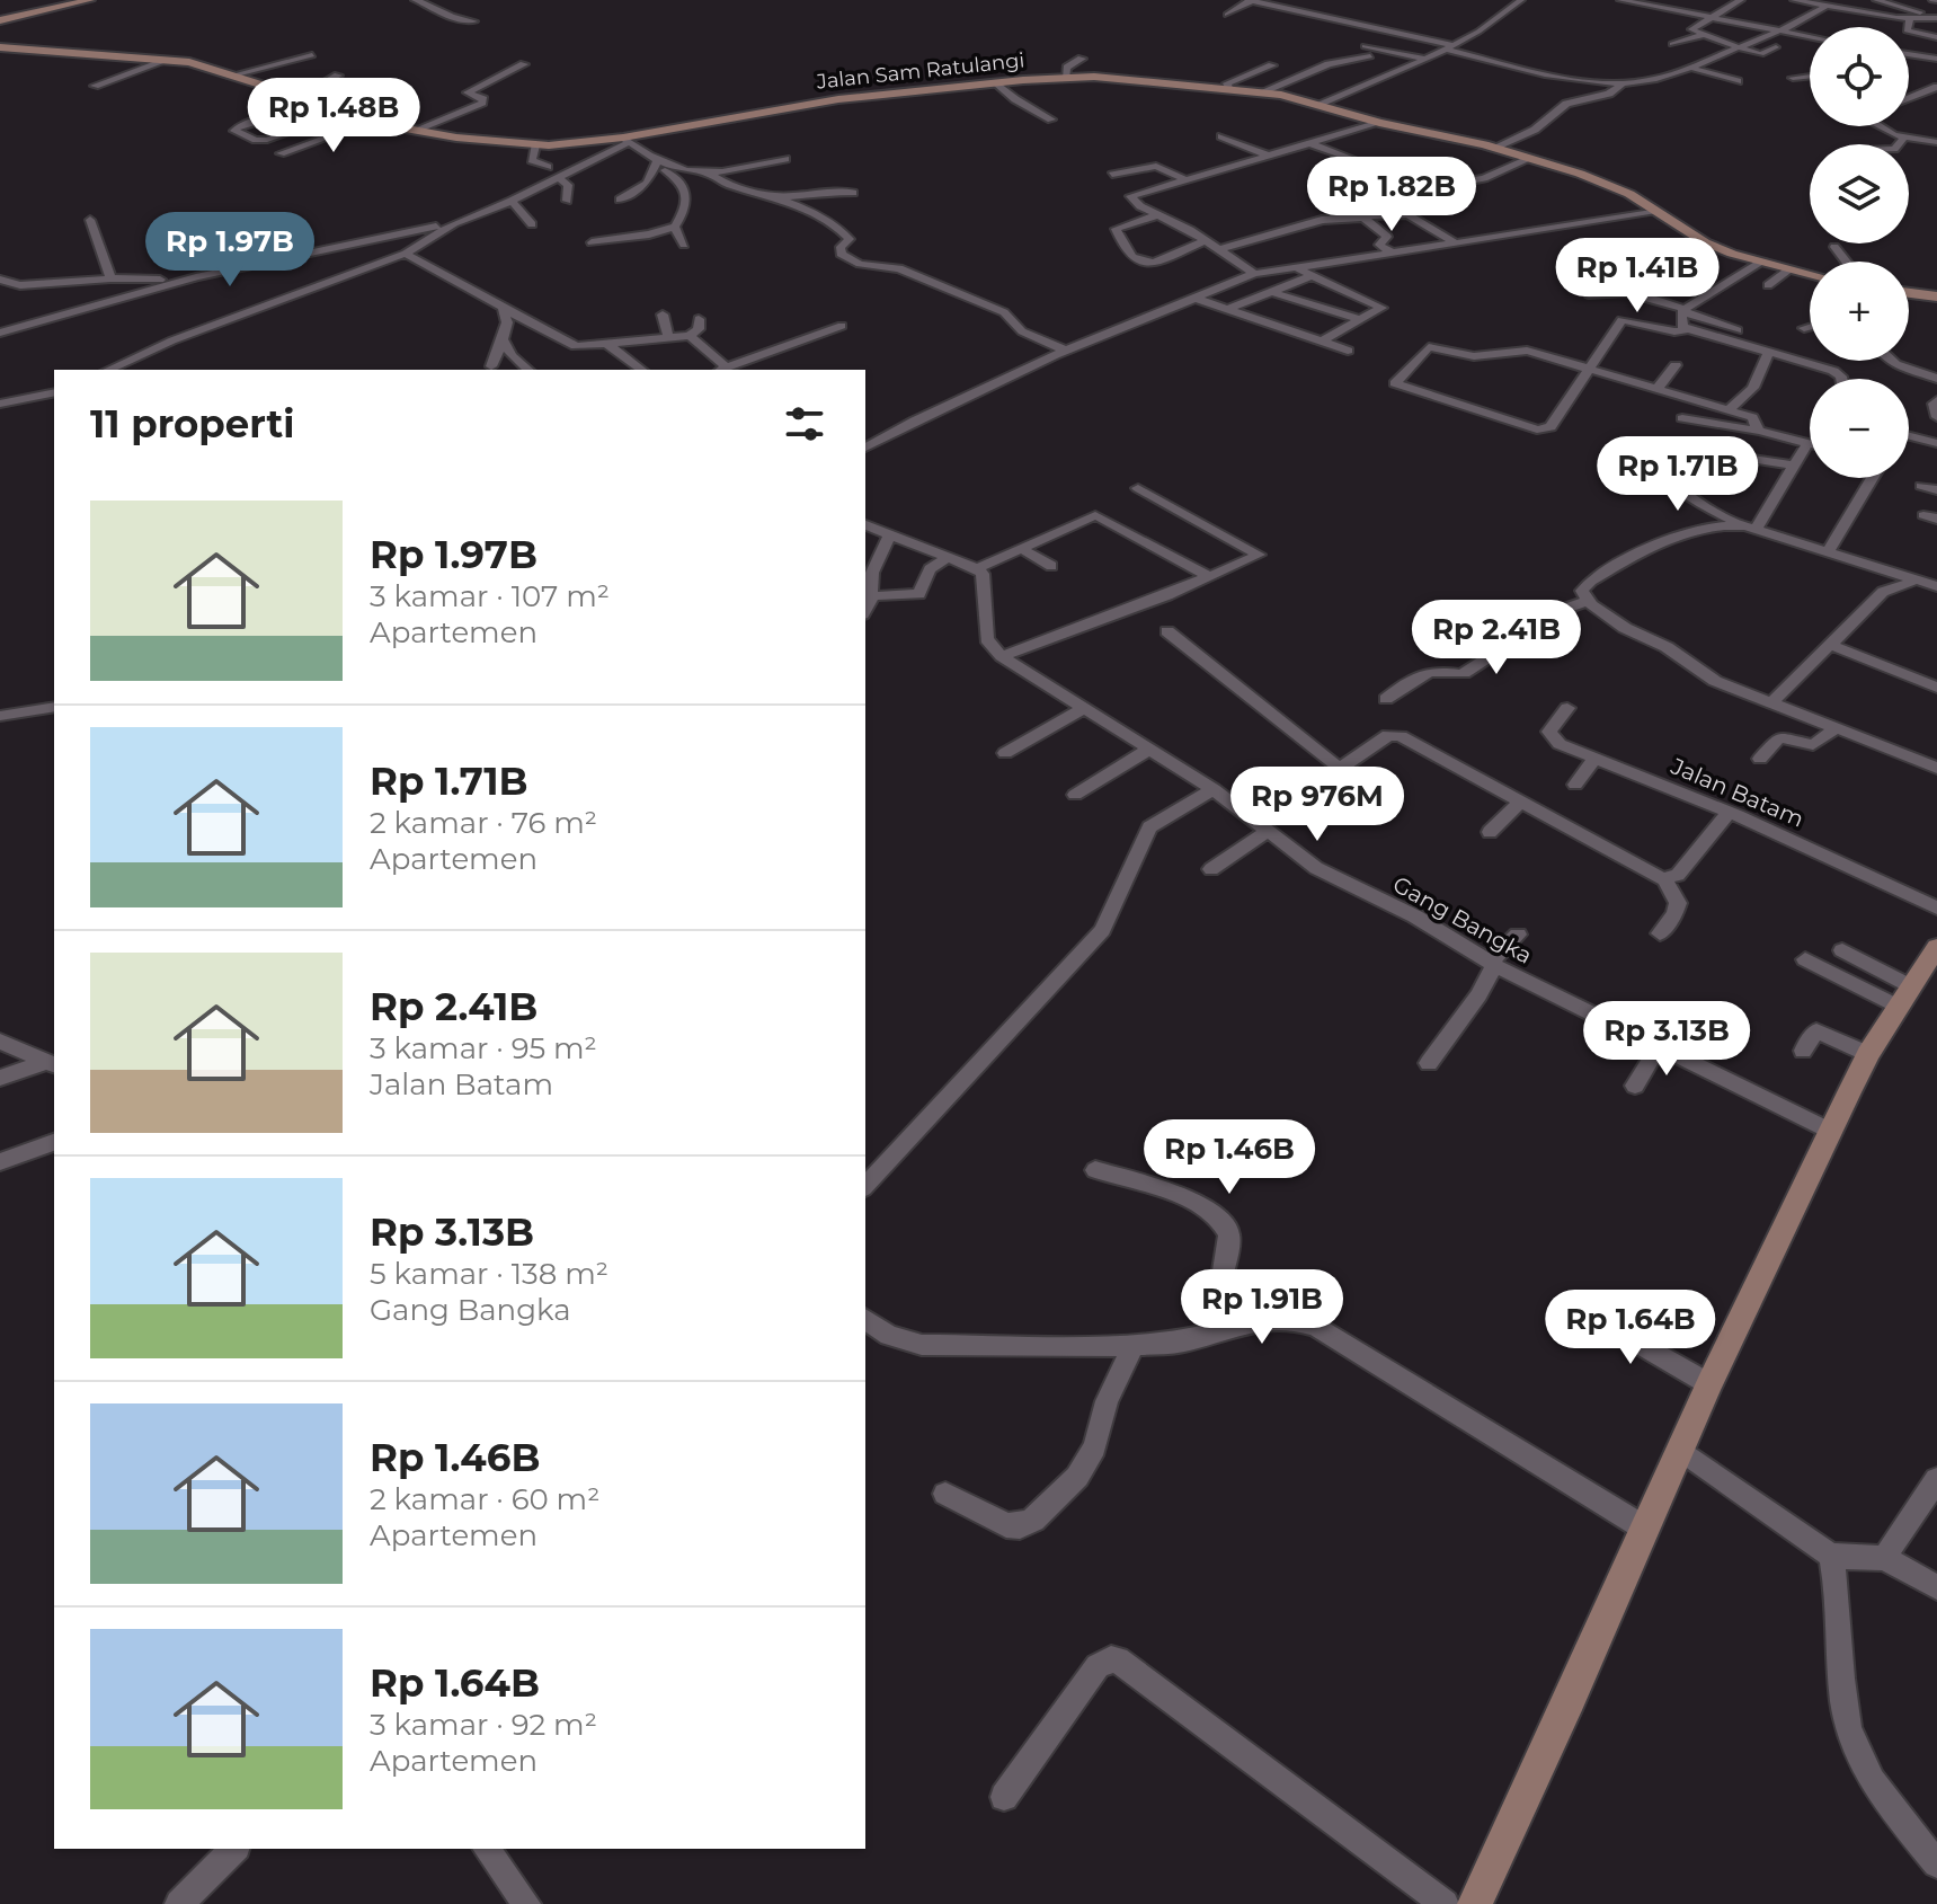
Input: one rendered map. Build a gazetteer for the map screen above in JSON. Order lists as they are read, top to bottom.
{
  "streets": {
    "street": ["Jalan Sam Ratulangi", "Jalan Batam", "Gang Bangka"]
  },
  "page": {
    "map_buttons": ["+", "−"],
    "price": [
      "Rp 1.48B",
      "Rp 1.82B",
      "Rp 1.97B",
      "Rp 1.41B",
      "Rp 1.71B",
      "Rp 2.41B",
      "Rp 976M",
      "Rp 3.13B",
      "Rp 1.46B",
      "Rp 1.91B",
      "Rp 1.64B"
    ],
    "heading": "11 properti",
    "list": [
      {
        "name": "Rp 1.97B",
        "note": "3 kamar · 107 m² · Apartemen"
      },
      {
        "name": "Rp 1.71B",
        "note": "2 kamar · 76 m² · Apartemen"
      },
      {
        "name": "Rp 2.41B",
        "note": "3 kamar · 95 m² · Jalan Batam"
      },
      {
        "name": "Rp 3.13B",
        "note": "5 kamar · 138 m² · Gang Bangka"
      },
      {
        "name": "Rp 1.46B",
        "note": "2 kamar · 60 m² · Apartemen"
      },
      {
        "name": "Rp 1.64B",
        "note": "3 kamar · 92 m² · Apartemen"
      }
    ]
  }
}
